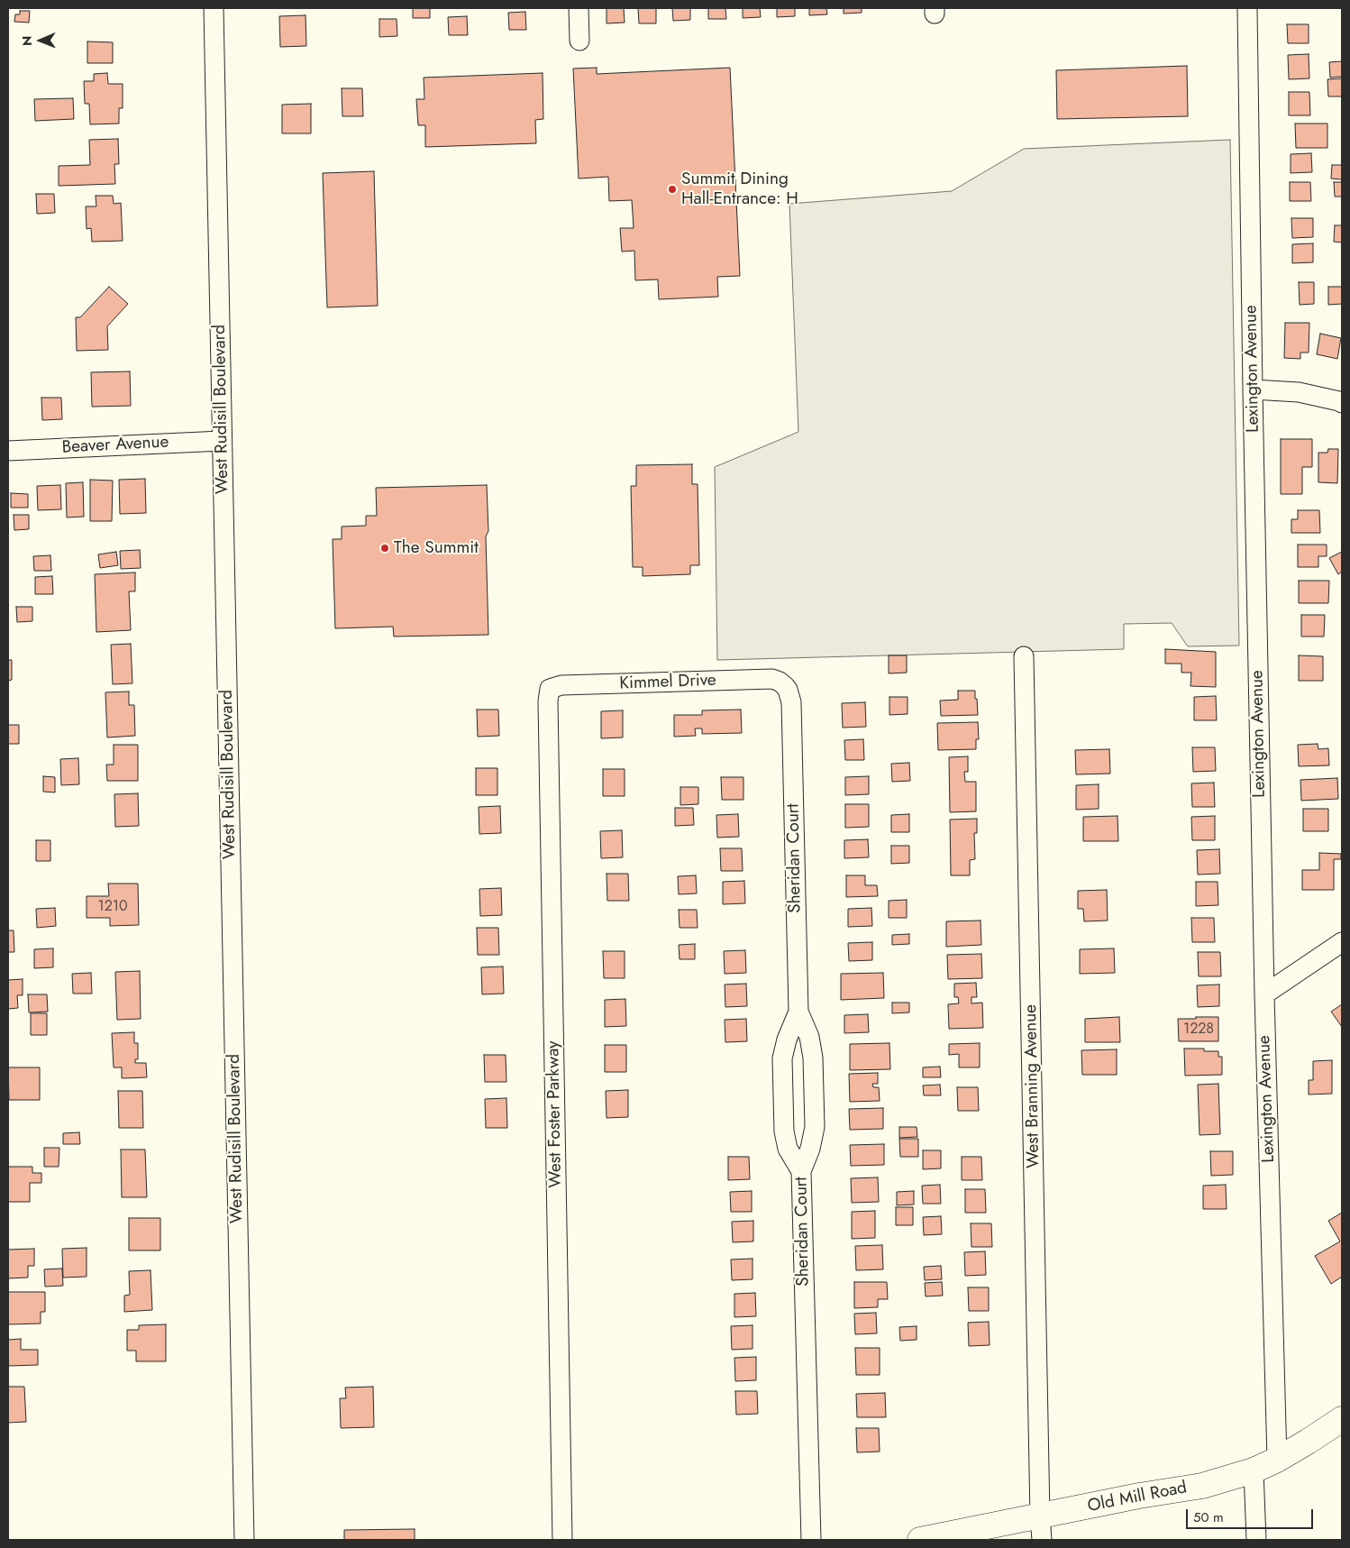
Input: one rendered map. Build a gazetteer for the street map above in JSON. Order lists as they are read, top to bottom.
{
  "streets": {
    "main road": ["Old Mill Road"],
    "street": [
      "Lexington Avenue",
      "West Rudisill Boulevard",
      "Beaver Avenue",
      "Kimmel Drive",
      "Sheridan Court",
      "West Branning Avenue",
      "West Foster Parkway"
    ]
  },
  "crossings": [
    ["Lexington Avenue", "Old Mill Road"],
    ["West Rudisill Boulevard", "Beaver Avenue"],
    ["Kimmel Drive", "Sheridan Court"],
    ["Kimmel Drive", "West Foster Parkway"],
    ["West Branning Avenue", "Old Mill Road"]
  ],
  "places": ["Summit Dining Hall-Entrance: H", "The Summit"],
  "house_numbers": ["1210", "1228"],
  "scale_bar": "50 m",
  "north": "left"
}
